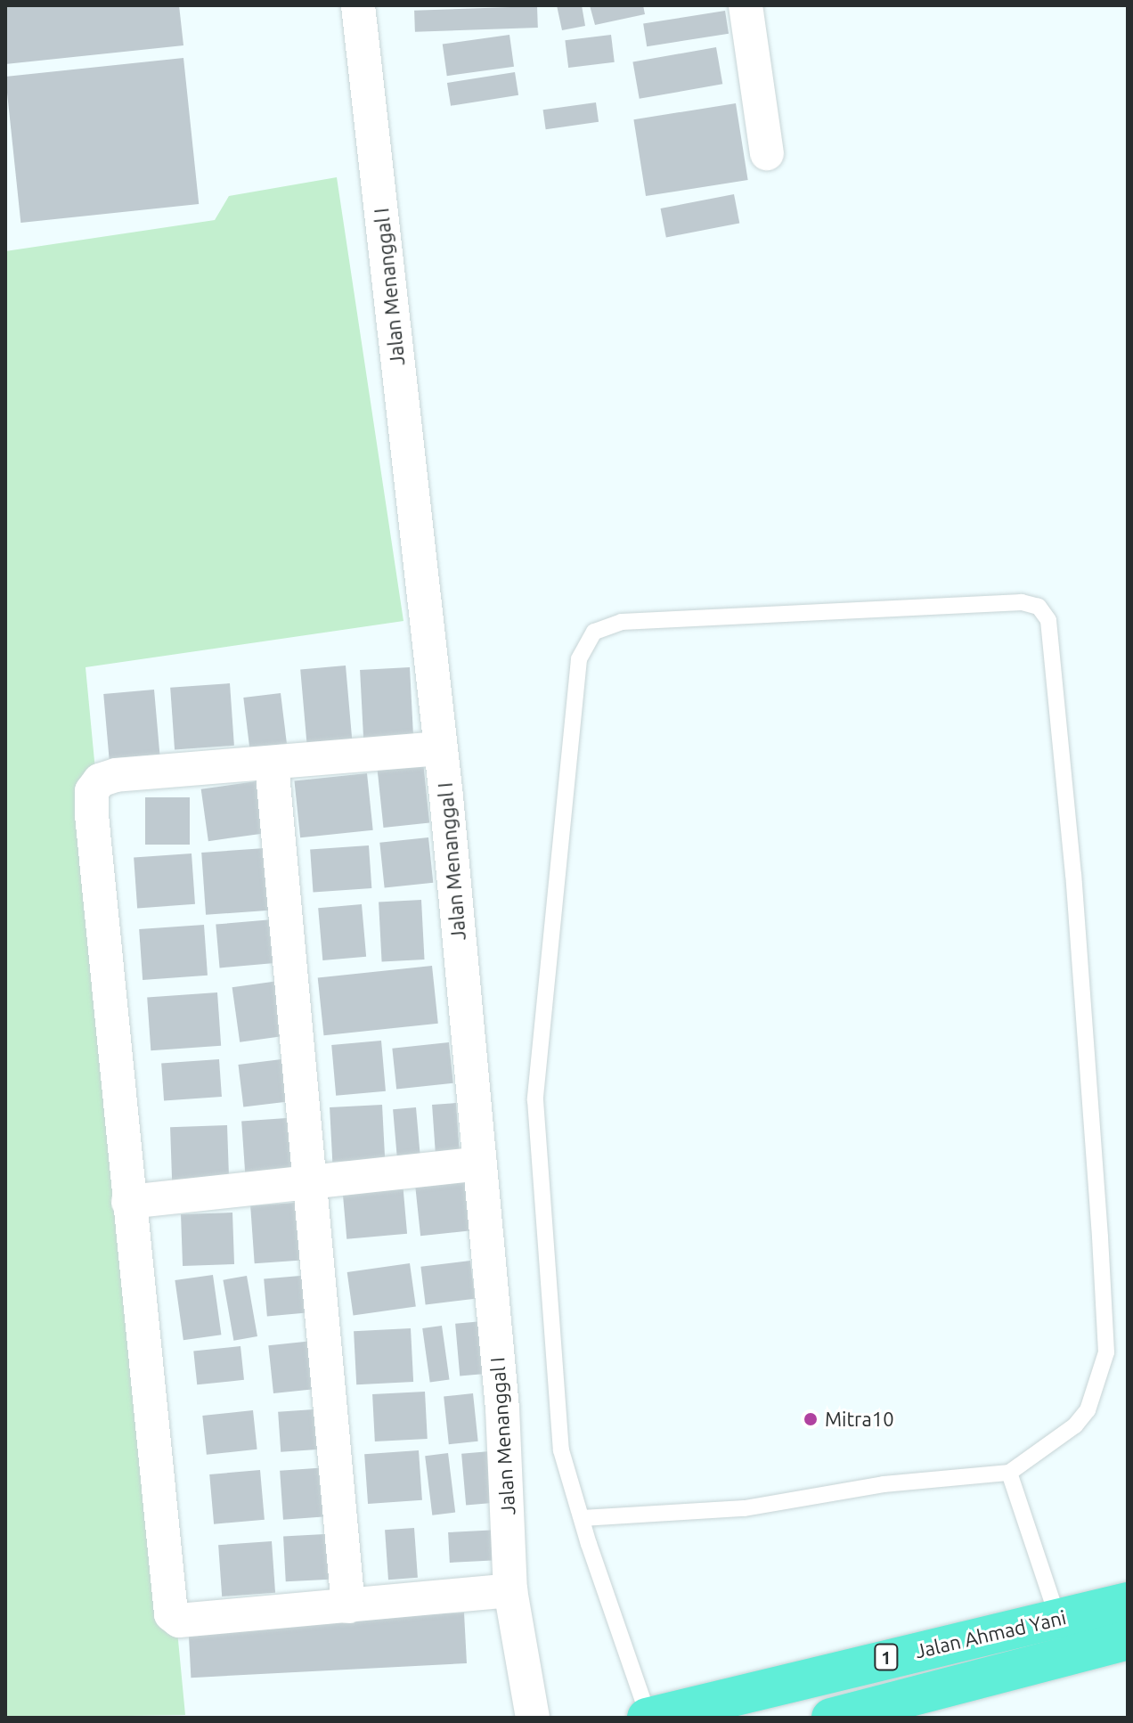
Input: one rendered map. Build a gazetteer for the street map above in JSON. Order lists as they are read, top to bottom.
{
  "streets": {
    "highway": ["Jalan Ahmad Yani", "1"],
    "street": ["Jalan Menanggal I"]
  },
  "places": ["Mitra10"]
}
